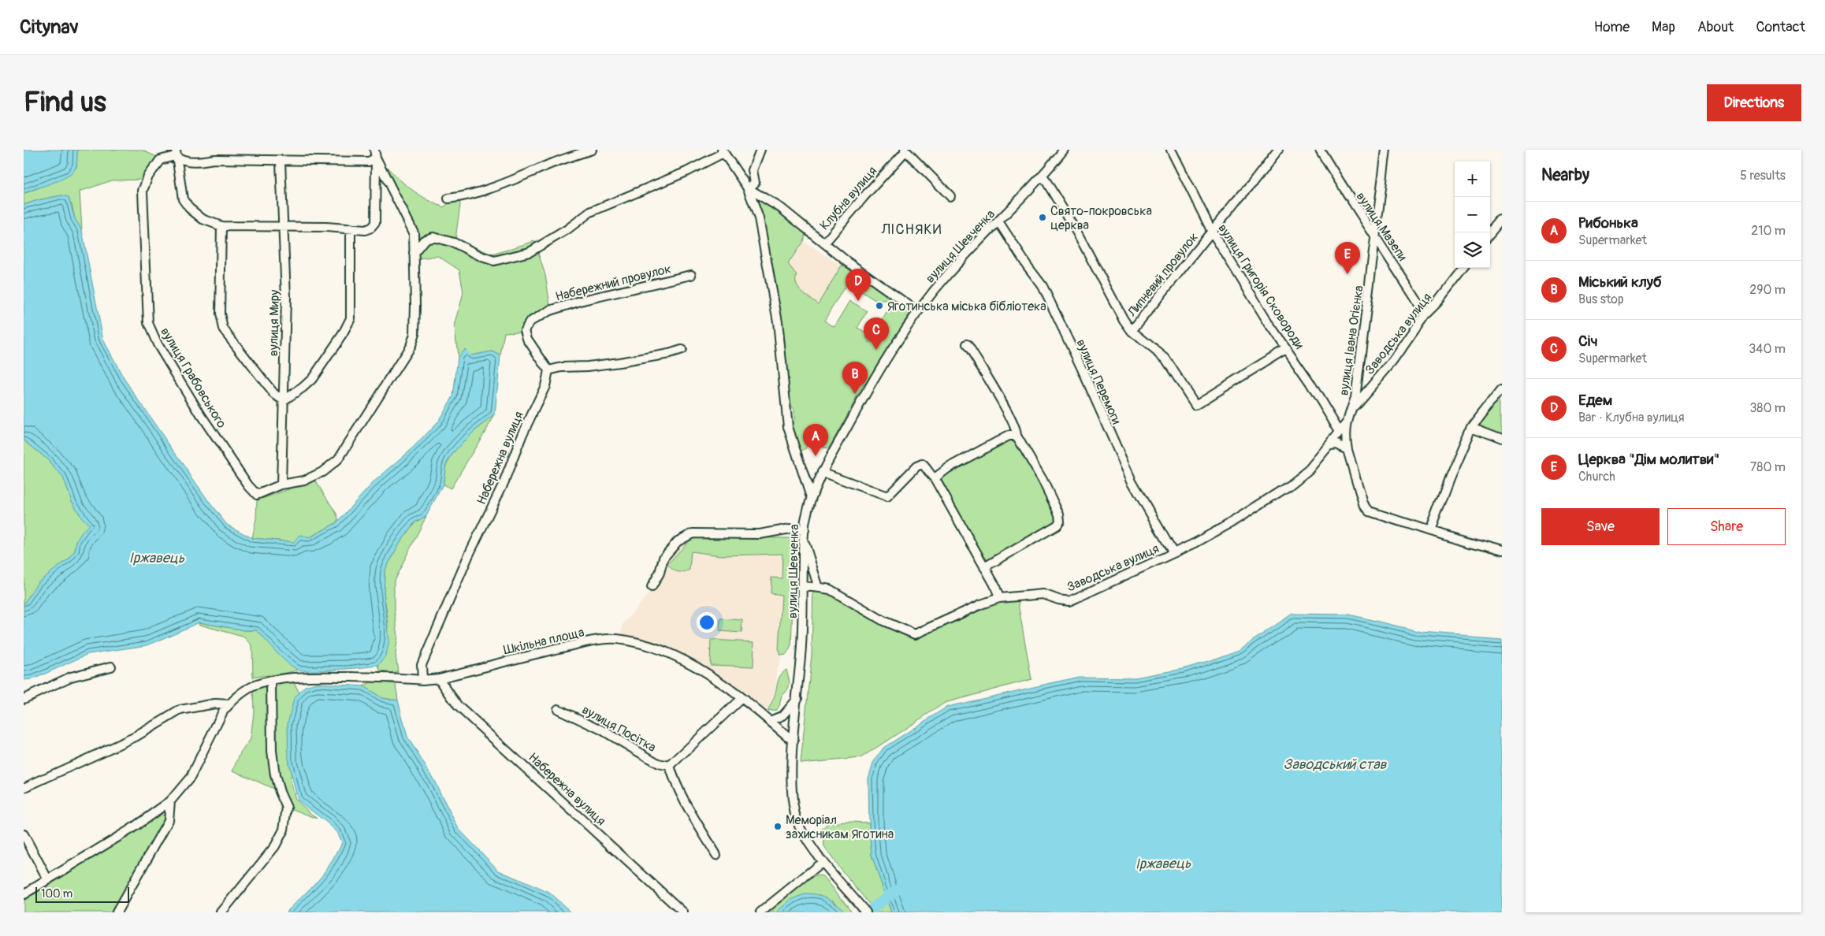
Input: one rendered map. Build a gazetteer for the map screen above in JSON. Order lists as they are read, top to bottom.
{
  "streets": {
    "street": [
      "Клубна вулиця",
      "вулиця Мазепи",
      "вулиця Шевченка",
      "Липневий провулок",
      "Набережний провулок",
      "вулиця Григорія Сковороди",
      "вулиця Миру",
      "Заводська вулиця",
      "вулиця Івана Огієнка",
      "вулиця Грабовського",
      "вулиця Перемоги",
      "Набережна вулиця",
      "Шкільна площа",
      "вулиця Посітка"
    ]
  },
  "crossings": [
    ["Клубна вулиця", "вулиця Шевченка"],
    ["вулиця Мазепи", "Заводська вулиця"],
    ["вулиця Мазепи", "вулиця Івана Огієнка"],
    ["вулиця Шевченка", "Липневий провулок"],
    ["вулиця Шевченка", "Заводська вулиця"],
    ["вулиця Шевченка", "вулиця Перемоги"],
    ["вулиця Шевченка", "Шкільна площа"],
    ["Липневий провулок", "вулиця Григорія Сковороди"],
    ["Набережний провулок", "Набережна вулиця"],
    ["вулиця Григорія Сковороди", "Заводська вулиця"],
    ["вулиця Миру", "вулиця Грабовського"],
    ["Заводська вулиця", "вулиця Івана Огієнка"],
    ["Заводська вулиця", "вулиця Перемоги"],
    ["Набережна вулиця", "Шкільна площа"]
  ],
  "districts": ["ЛІСНЯКИ"],
  "water": ["Іржавець", "Заводський став"],
  "places": ["Свято-покровська церква", "Яготинська міська бібліотека", "Меморіал захисникам Яготина"],
  "scale_bar": "100 m",
  "page": {
    "header": "Citynav",
    "nav": [
      "Home",
      "Map",
      "About",
      "Contact"
    ],
    "buttons": [
      "Directions",
      ["Save", "Share"]
    ],
    "title": "Find us",
    "heading": ["Nearby", "5 results"],
    "map_buttons": ["+", "−"],
    "list": [
      {
        "mark": "A",
        "name": "Рибонька",
        "note": "Supermarket",
        "value": "210 m"
      },
      {
        "mark": "B",
        "name": "Міський клуб",
        "note": "Bus stop",
        "value": "290 m"
      },
      {
        "mark": "C",
        "name": "Січ",
        "note": "Supermarket",
        "value": "340 m"
      },
      {
        "mark": "D",
        "name": "Едем",
        "note": "Bar · Клубна вулиця",
        "value": "380 m"
      },
      {
        "mark": "E",
        "name": "Церква \"Дім молитви\"",
        "note": "Church",
        "value": "780 m"
      }
    ],
    "pins": [
      "E",
      "D",
      "C",
      "B",
      "A"
    ],
    "scale": "100 m"
  }
}
